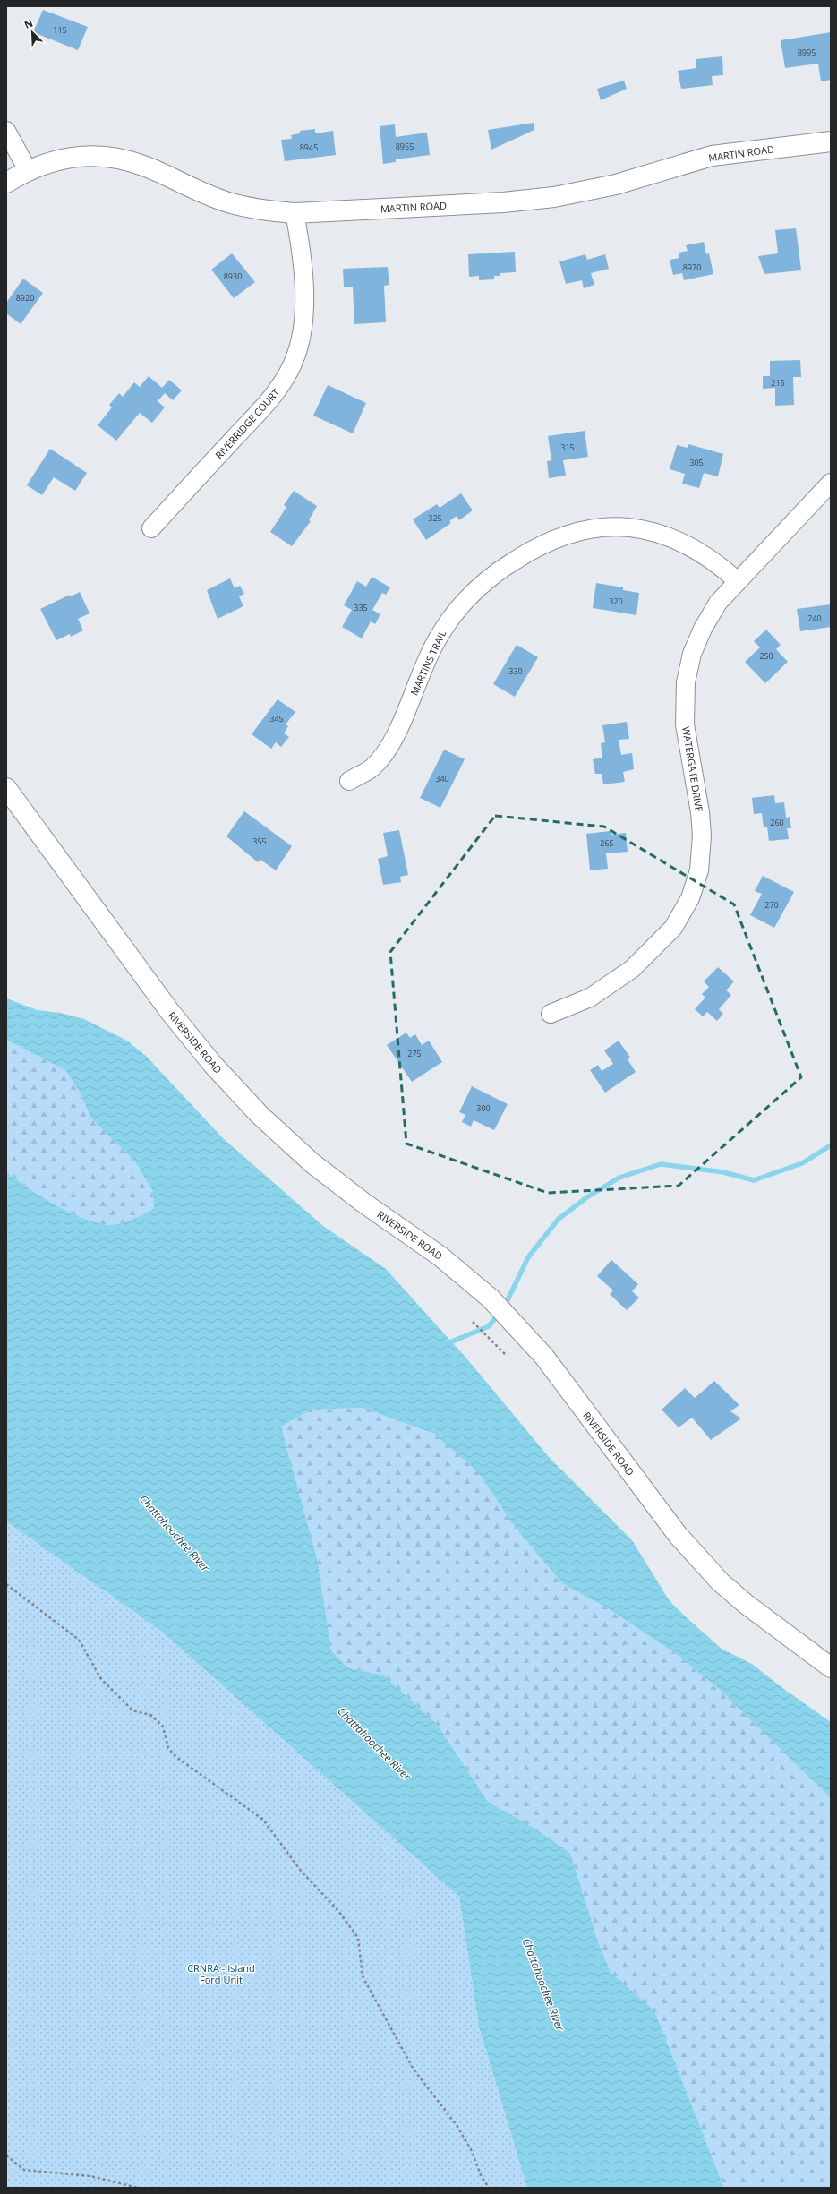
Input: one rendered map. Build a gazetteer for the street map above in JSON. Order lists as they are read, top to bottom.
{
  "streets": {
    "street": [
      "MARTIN ROAD",
      "RIVERRIDGE COURT",
      "MARTINS TRAIL",
      "WATERGATE DRIVE",
      "RIVERSIDE ROAD"
    ]
  },
  "crossings": [
    ["MARTIN ROAD", "RIVERRIDGE COURT"],
    ["MARTINS TRAIL", "WATERGATE DRIVE"]
  ],
  "water": ["Chattahoochee River"],
  "parks": ["CRNRA - Island Ford Unit"],
  "house_numbers": [
    "115",
    "8995",
    "8955",
    "8945",
    "8970",
    "8930",
    "8920",
    "215",
    "315",
    "305",
    "325",
    "320",
    "335",
    "240",
    "250",
    "330",
    "345",
    "340",
    "260",
    "355",
    "265",
    "270",
    "275",
    "300"
  ],
  "north": "top left"
}
